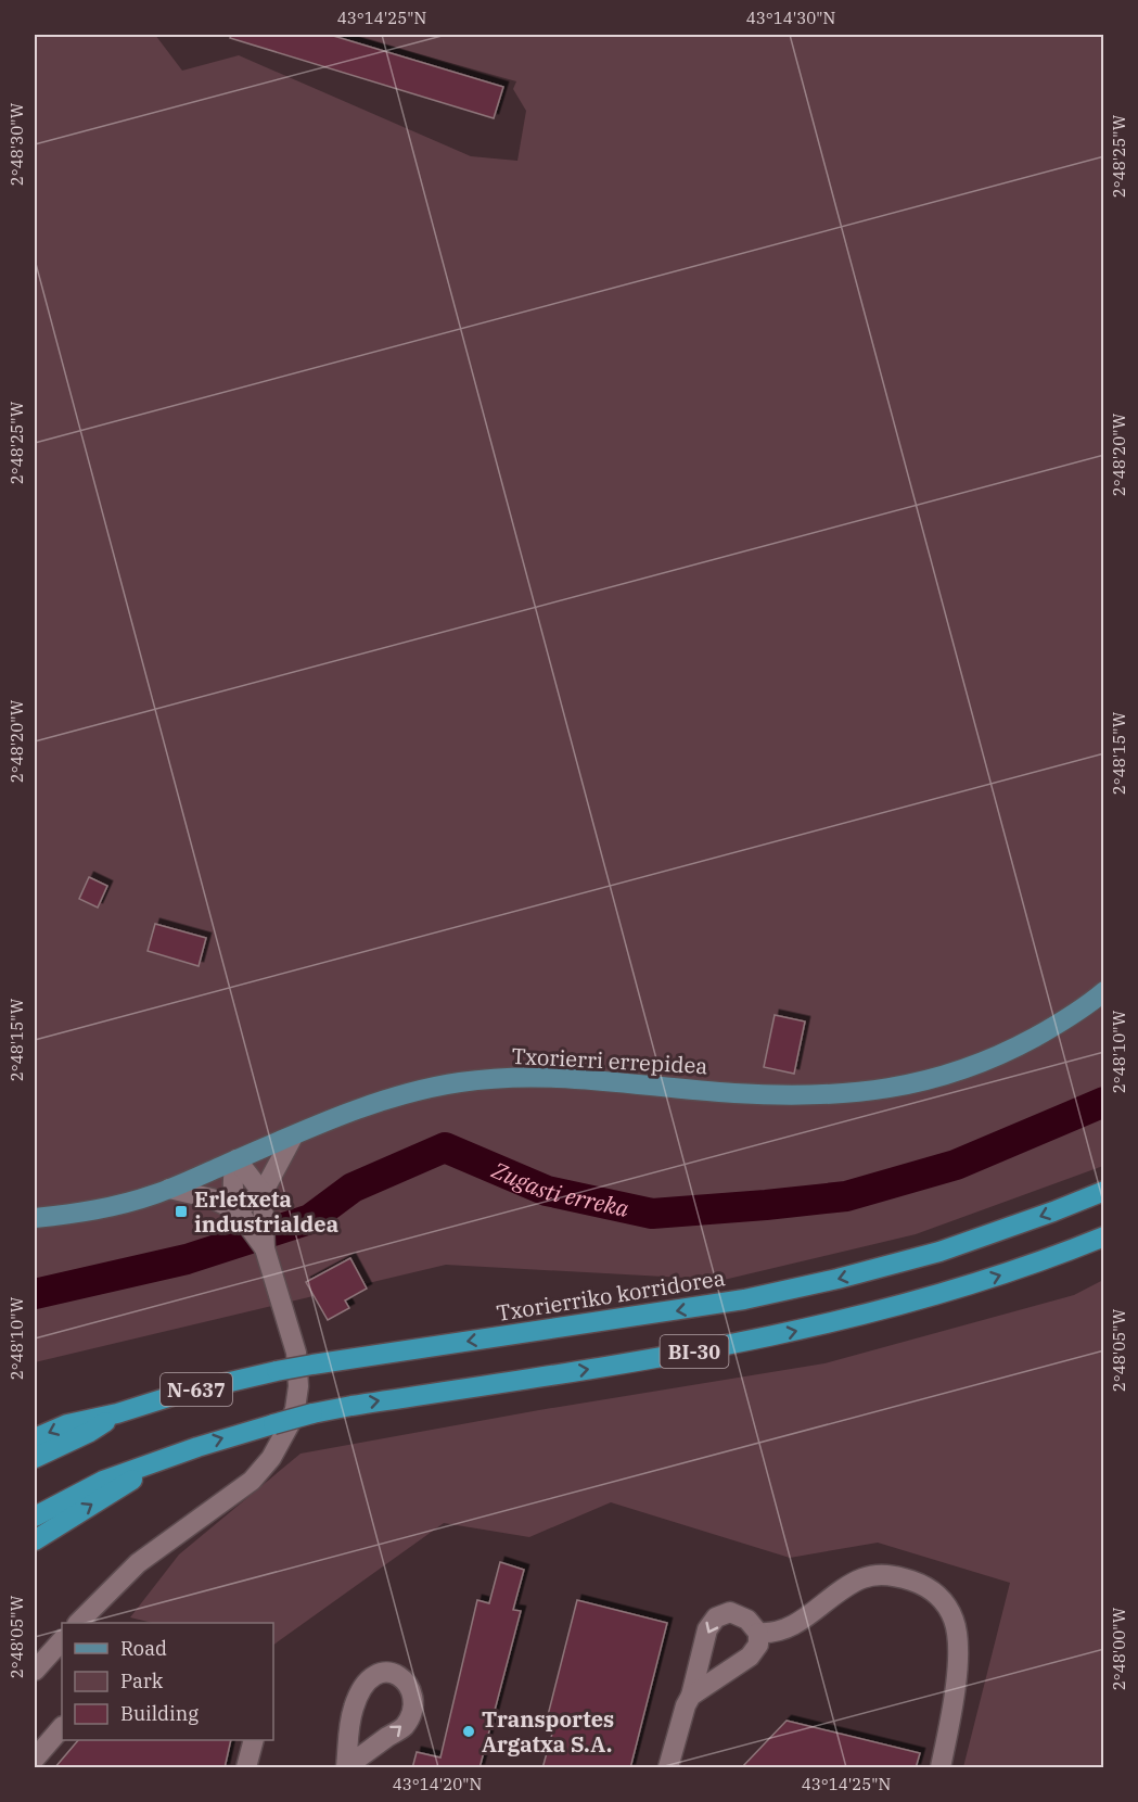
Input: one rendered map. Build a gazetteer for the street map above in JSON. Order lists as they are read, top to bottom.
{
  "streets": {
    "highway": ["Txorierriko korridorea", "BI-30", "N-637"],
    "main road": ["Txorierri errepidea"]
  },
  "crossings": [
    ["BI-30", "N-637"]
  ],
  "water": ["Zugasti erreka"],
  "places": {
    "transit": ["Erletxeta industrialdea"],
    "other": ["Transportes Argatxa S.A."]
  },
  "legend": ["Road", "Park", "Building"],
  "coordinates": [
    "43°14'25\"N",
    "43°14'30\"N",
    "2°48'30\"W",
    "2°48'25\"W",
    "2°48'20\"W",
    "2°48'15\"W",
    "2°48'10\"W",
    "2°48'05\"W",
    "2°48'00\"W",
    "43°14'20\"N"
  ]
}
